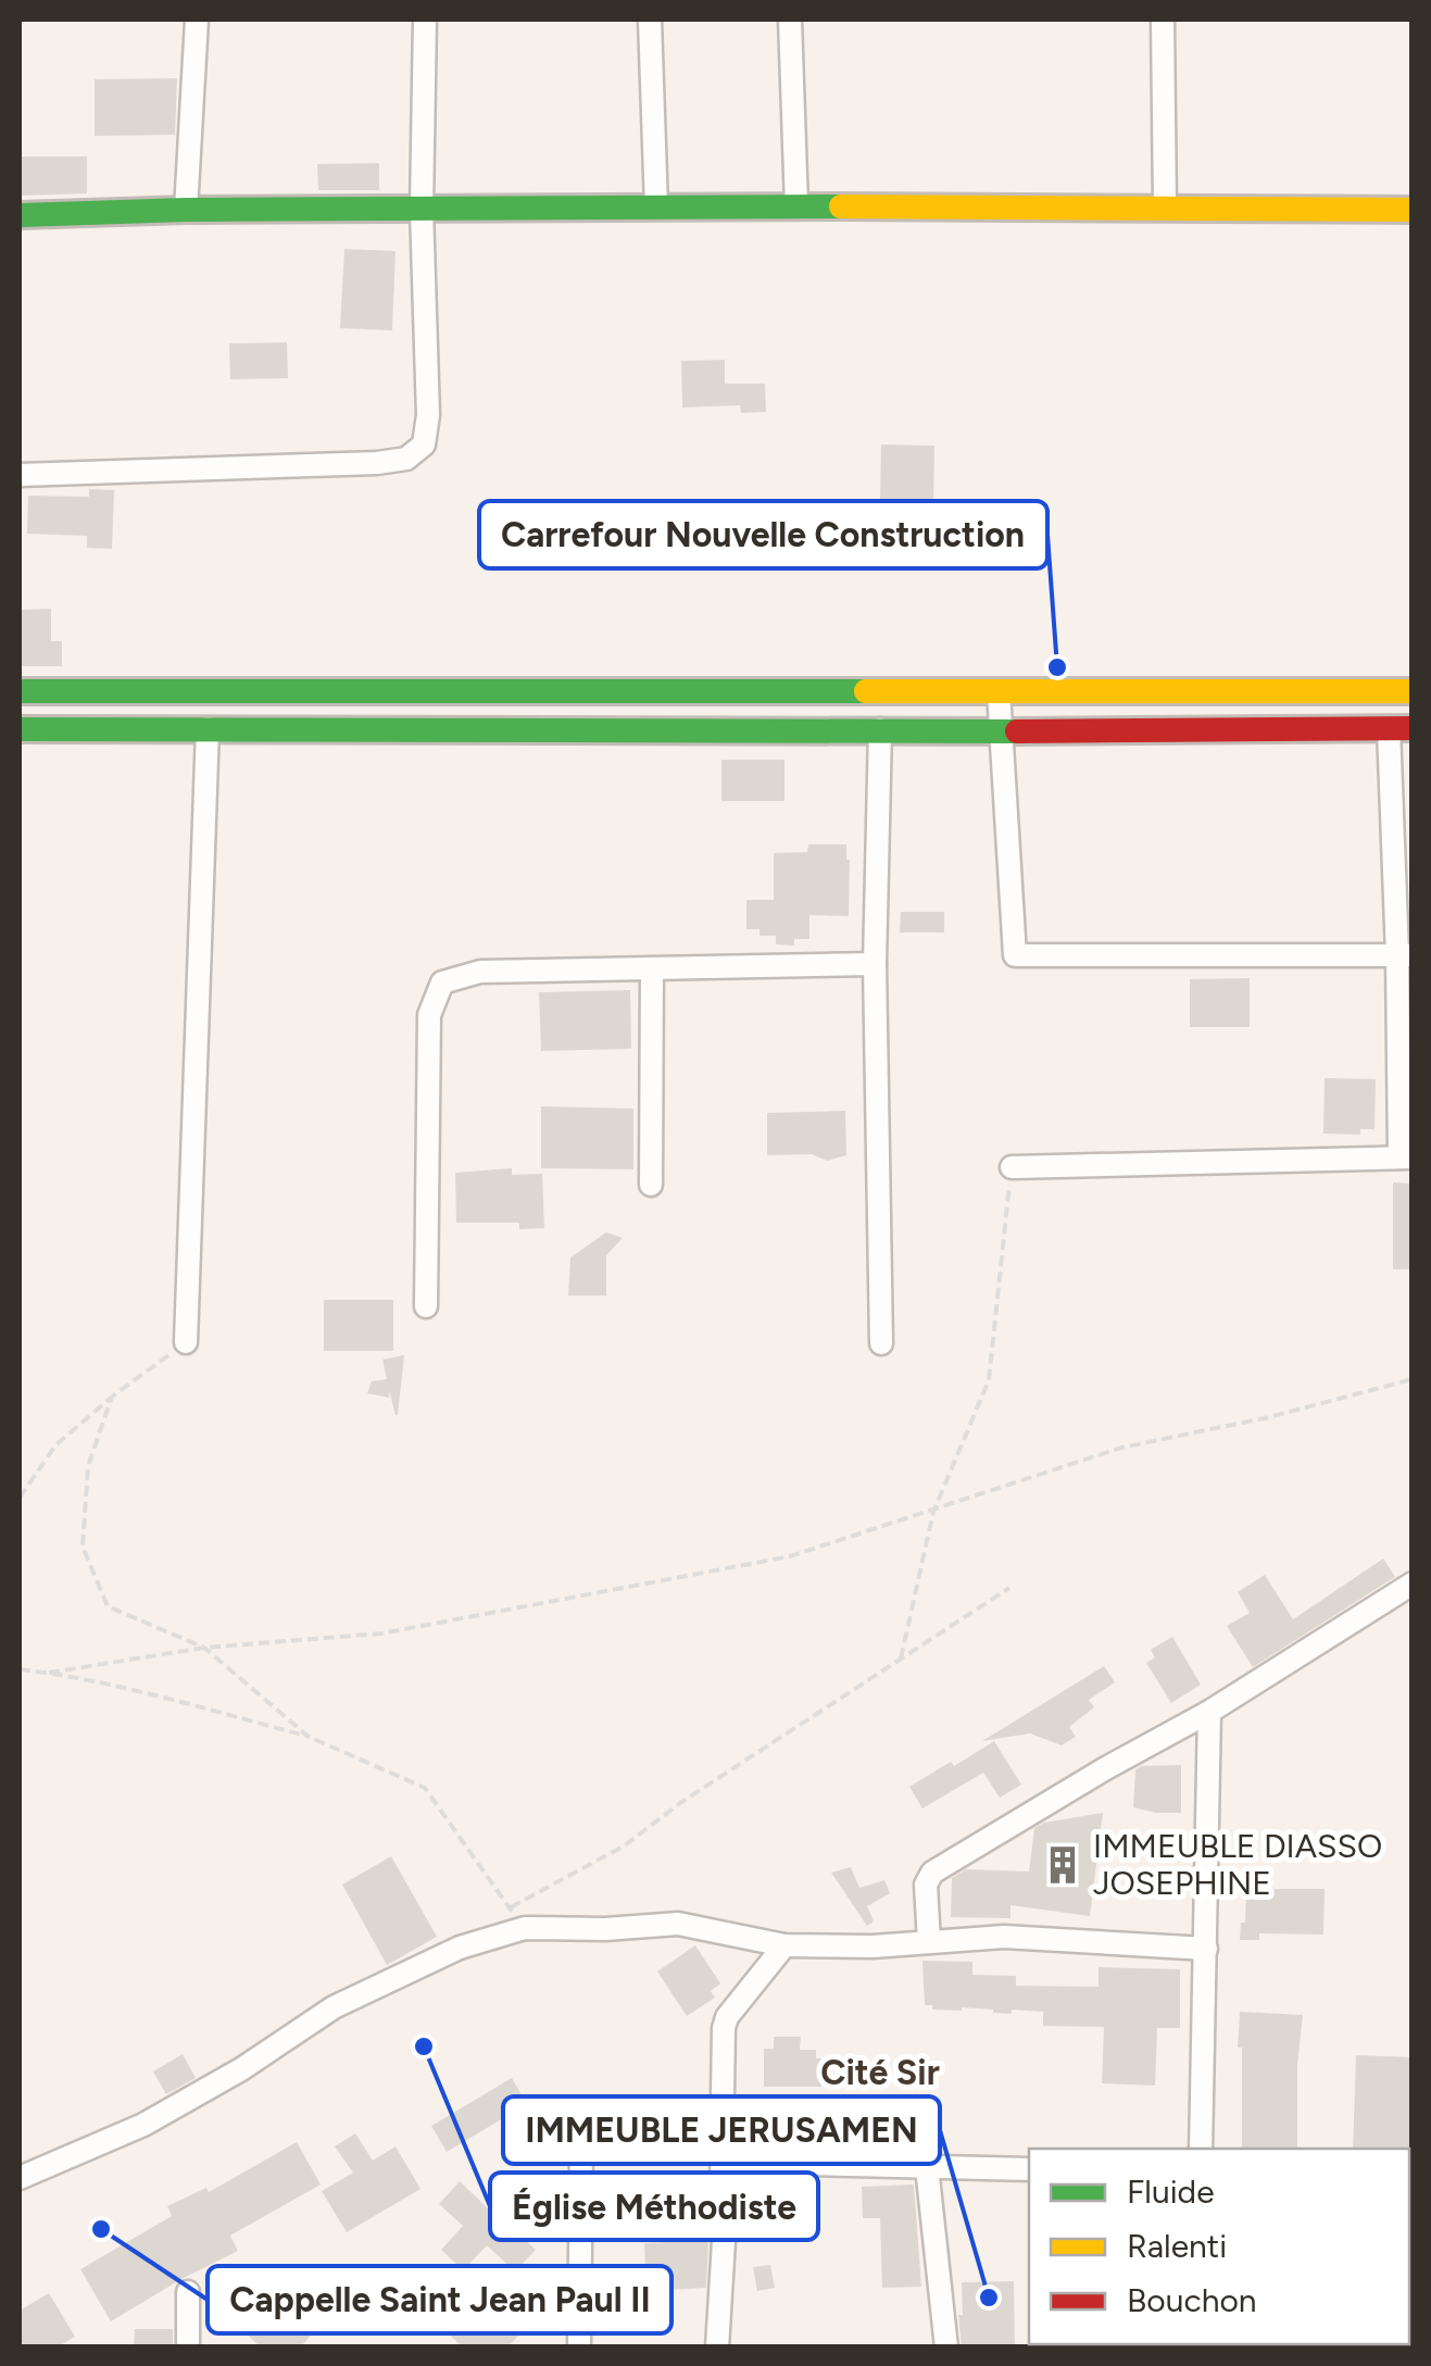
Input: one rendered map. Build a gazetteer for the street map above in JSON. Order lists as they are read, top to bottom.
{
  "districts": ["Cité Sir"],
  "places": {
    "other": [
      "Carrefour Nouvelle Construction",
      "Église Méthodiste",
      "Cappelle Saint Jean Paul II",
      "IMMEUBLE JERUSAMEN"
    ],
    "building": ["IMMEUBLE DIASSO JOSEPHINE"]
  },
  "legend": ["Fluide", "Ralenti", "Bouchon"]
}
